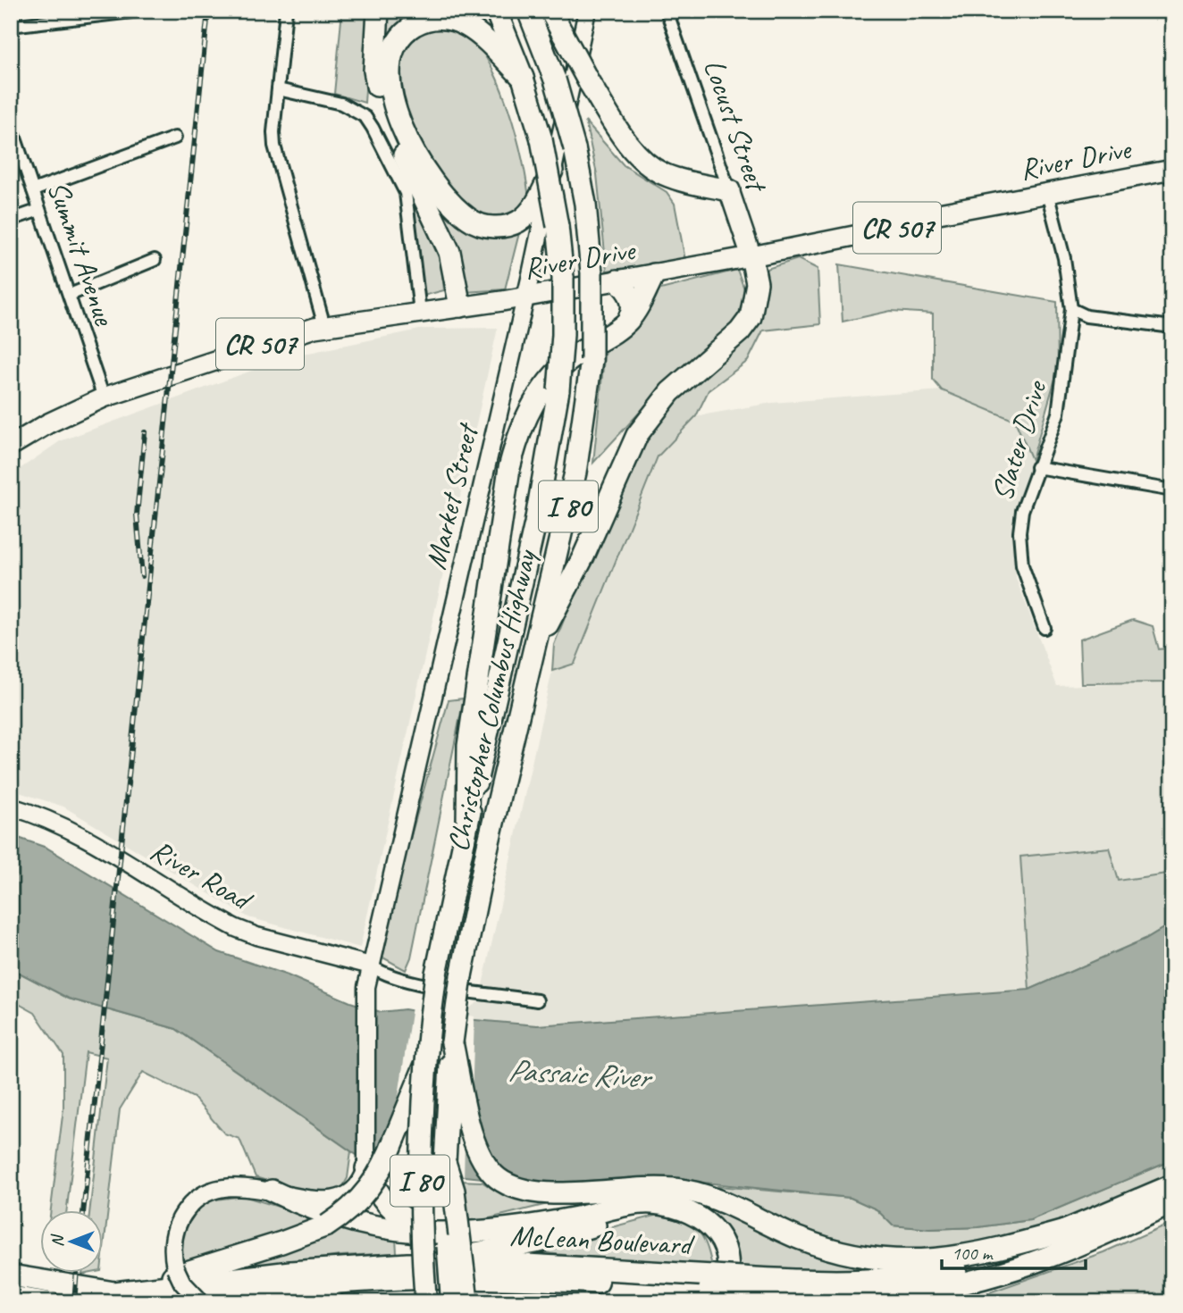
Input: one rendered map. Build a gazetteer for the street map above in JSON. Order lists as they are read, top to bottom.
{
  "streets": {
    "highway": ["I 80", "Christopher Columbus Highway", "McLean Boulevard"],
    "main road": [
      "Locust Street",
      "River Drive",
      "CR 507",
      "Market Street",
      "River Road"
    ],
    "street": ["Summit Avenue", "Slater Drive"]
  },
  "crossings": [
    ["Locust Street", "River Drive"],
    ["River Drive", "Summit Avenue"],
    ["River Drive", "Slater Drive"],
    ["River Drive", "Market Street"],
    ["Market Street", "River Road"]
  ],
  "water": ["Passaic River"],
  "scale_bar": "100 m",
  "north": "left"
}
